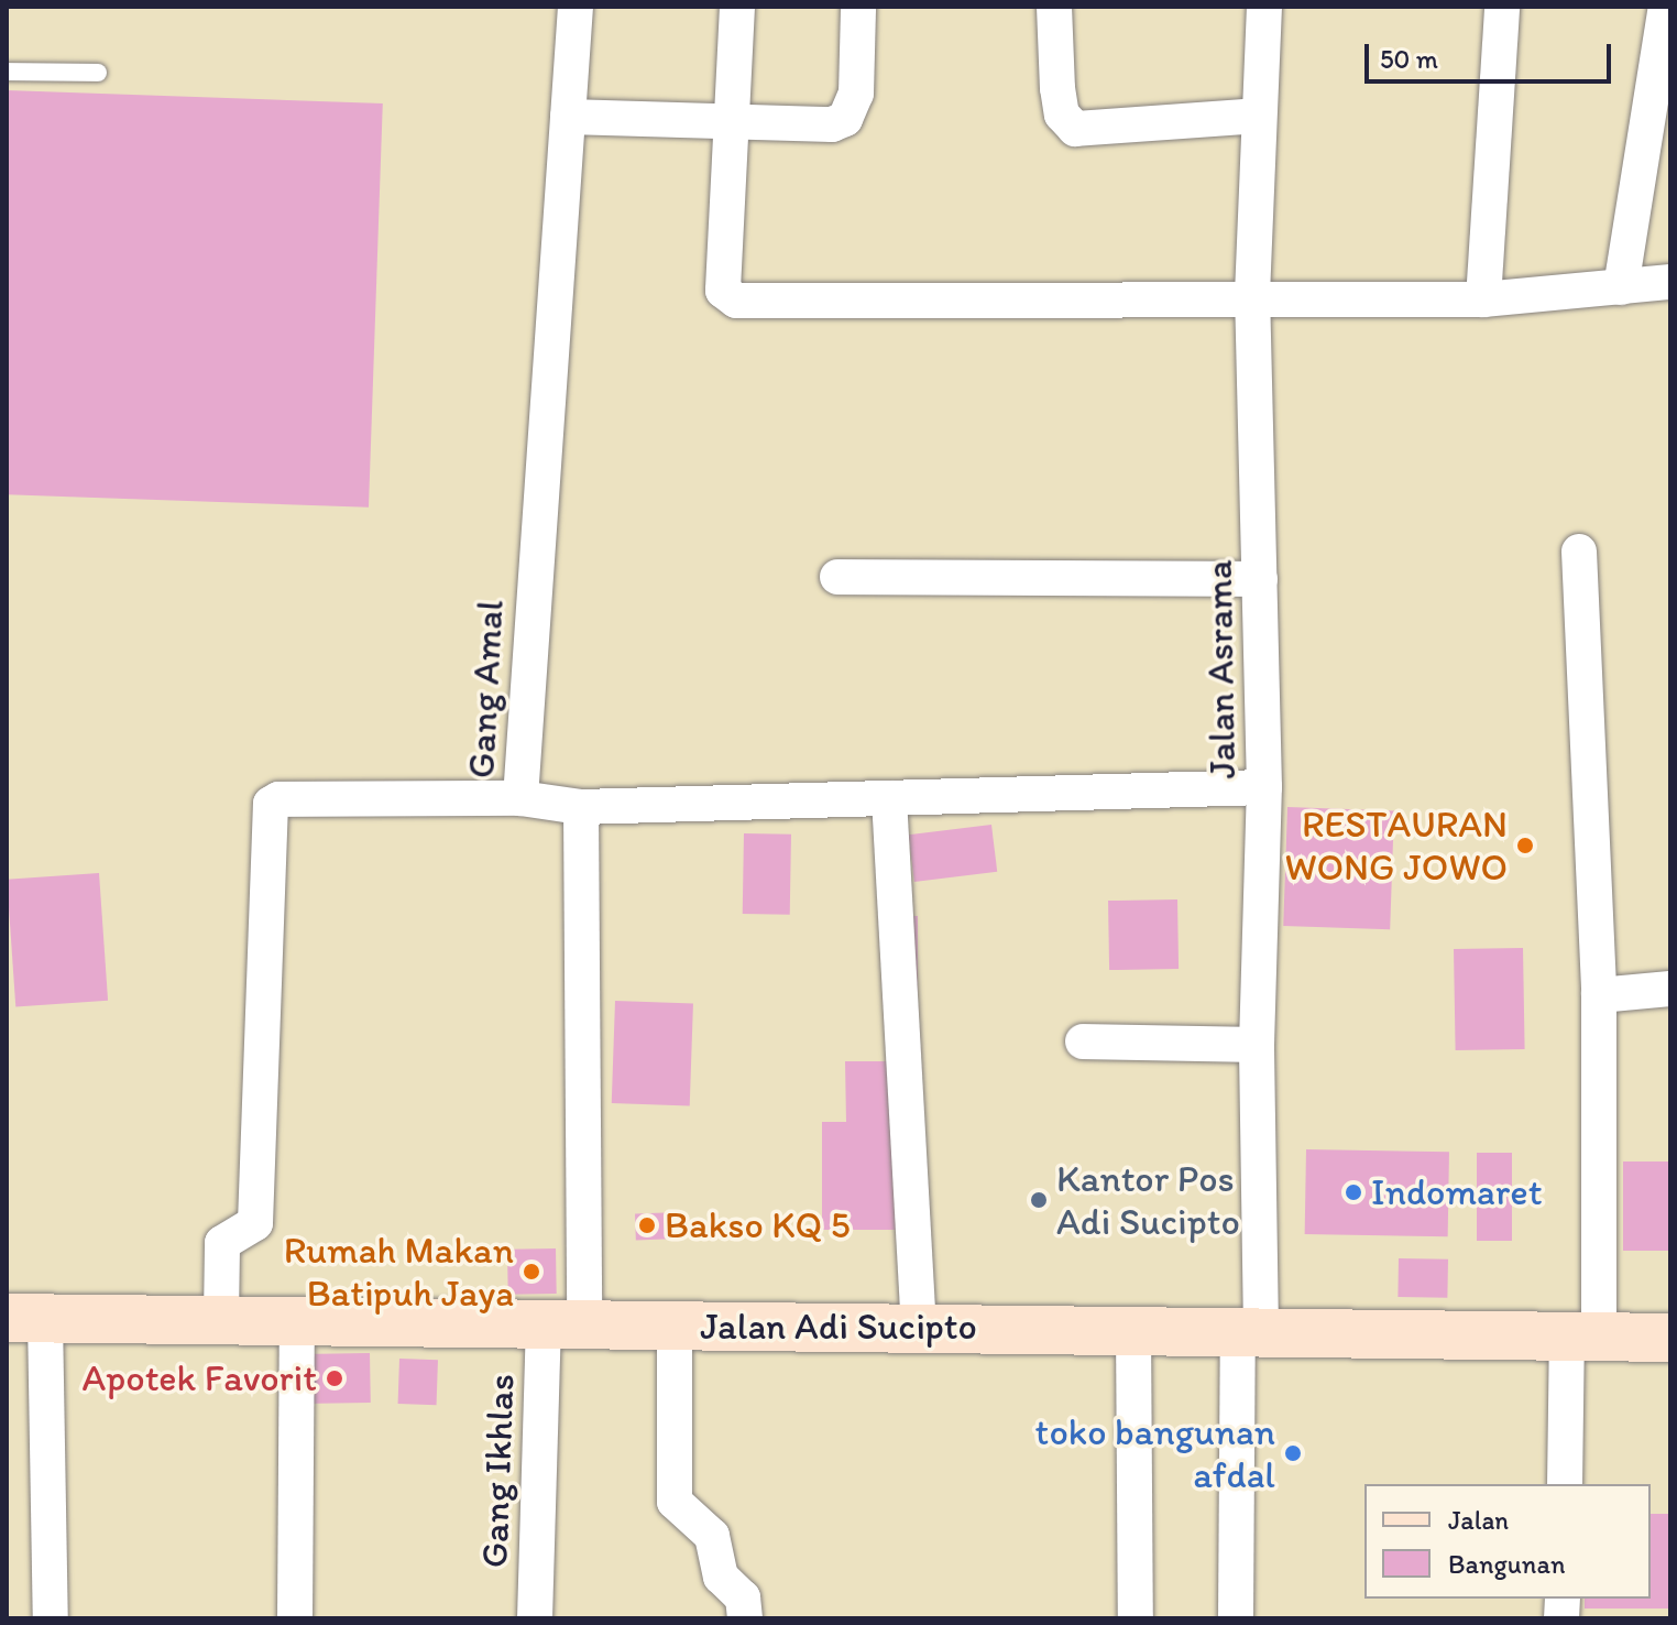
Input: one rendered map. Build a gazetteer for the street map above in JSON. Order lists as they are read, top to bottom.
{
  "streets": {
    "main road": ["Jalan Adi Sucipto"],
    "street": ["Jalan Asrama", "Gang Amal", "Gang Ikhlas"]
  },
  "crossings": [
    ["Jalan Asrama", "Gang Amal"],
    ["Jalan Asrama", "Jalan Adi Sucipto"],
    ["Jalan Adi Sucipto", "Gang Ikhlas"]
  ],
  "places": [
    "RESTAURAN WONG JOWO",
    "Indomaret",
    "Kantor Pos Adi Sucipto",
    "Bakso KQ 5",
    "Rumah Makan Batipuh Jaya",
    "Apotek Favorit",
    "toko bangunan afdal"
  ],
  "legend": ["Jalan", "Bangunan"],
  "scale_bar": "50 m"
}
